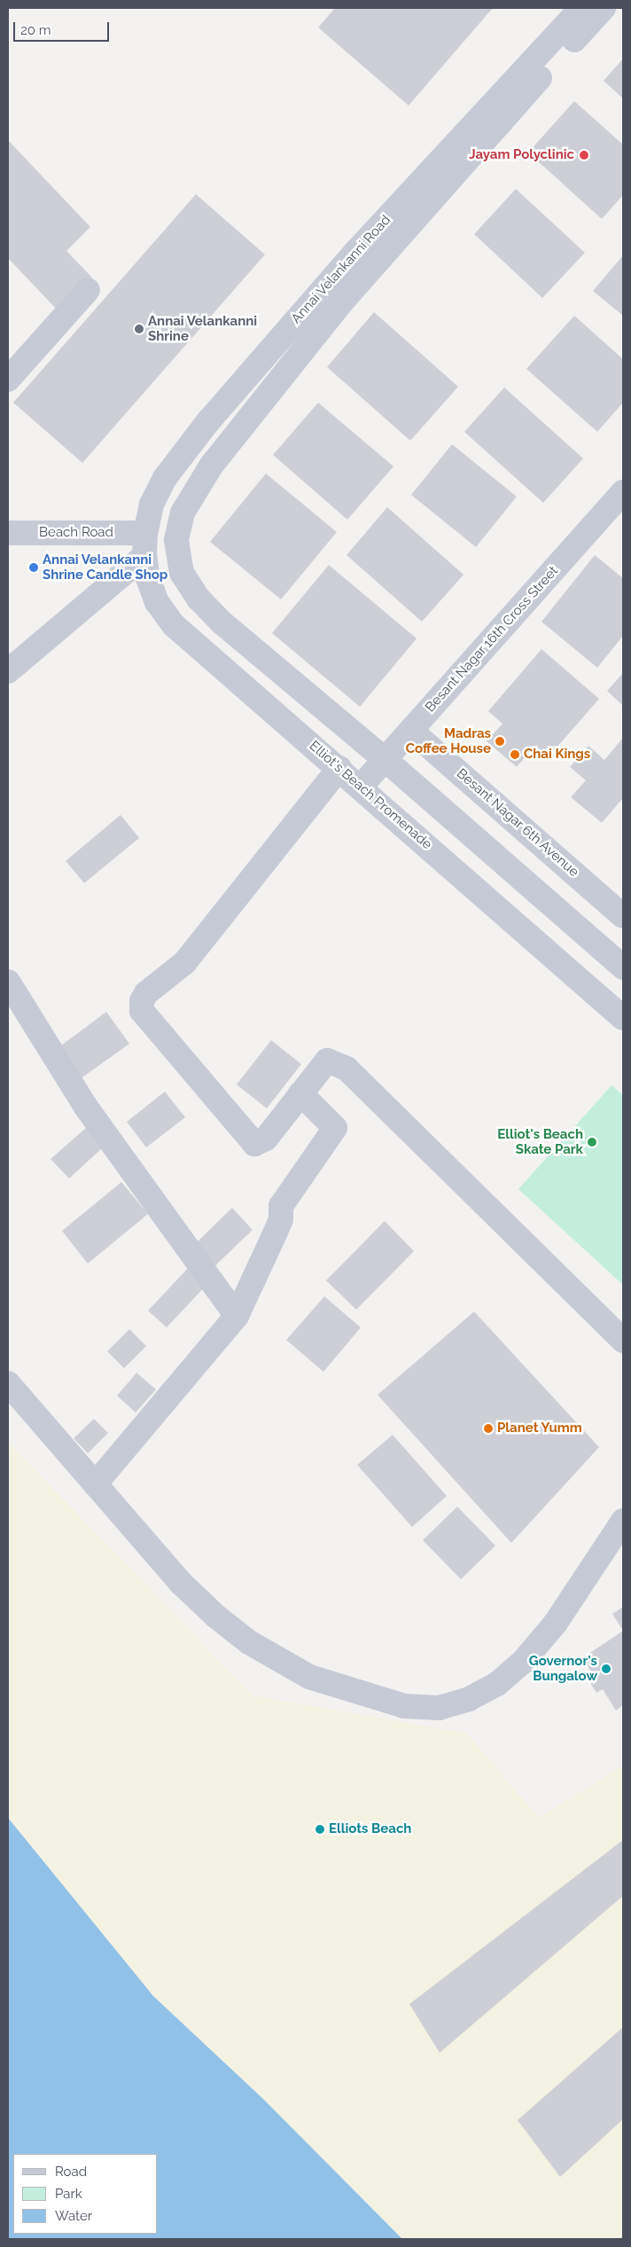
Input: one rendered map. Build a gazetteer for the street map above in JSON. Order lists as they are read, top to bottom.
{
  "streets": {
    "street": [
      "Annai Velankanni Road",
      "Beach Road",
      "Besant Nagar 16th Cross Street",
      "Elliot's Beach Promenade",
      "Besant Nagar 6th Avenue"
    ]
  },
  "crossings": [
    ["Annai Velankanni Road", "Beach Road"],
    ["Annai Velankanni Road", "Besant Nagar 16th Cross Street"],
    ["Annai Velankanni Road", "Elliot's Beach Promenade"],
    ["Beach Road", "Elliot's Beach Promenade"],
    ["Besant Nagar 16th Cross Street", "Elliot's Beach Promenade"],
    ["Besant Nagar 16th Cross Street", "Besant Nagar 6th Avenue"]
  ],
  "places": [
    "Jayam Polyclinic",
    "Annai Velankanni Shrine",
    "Annai Velankanni Shrine Candle Shop",
    "Madras Coffee House",
    "Chai Kings",
    "Elliot's Beach Skate Park",
    "Planet Yumm",
    "Governor's Bungalow",
    "Elliots Beach"
  ],
  "legend": ["Road", "Park", "Water"],
  "scale_bar": "20 m"
}
